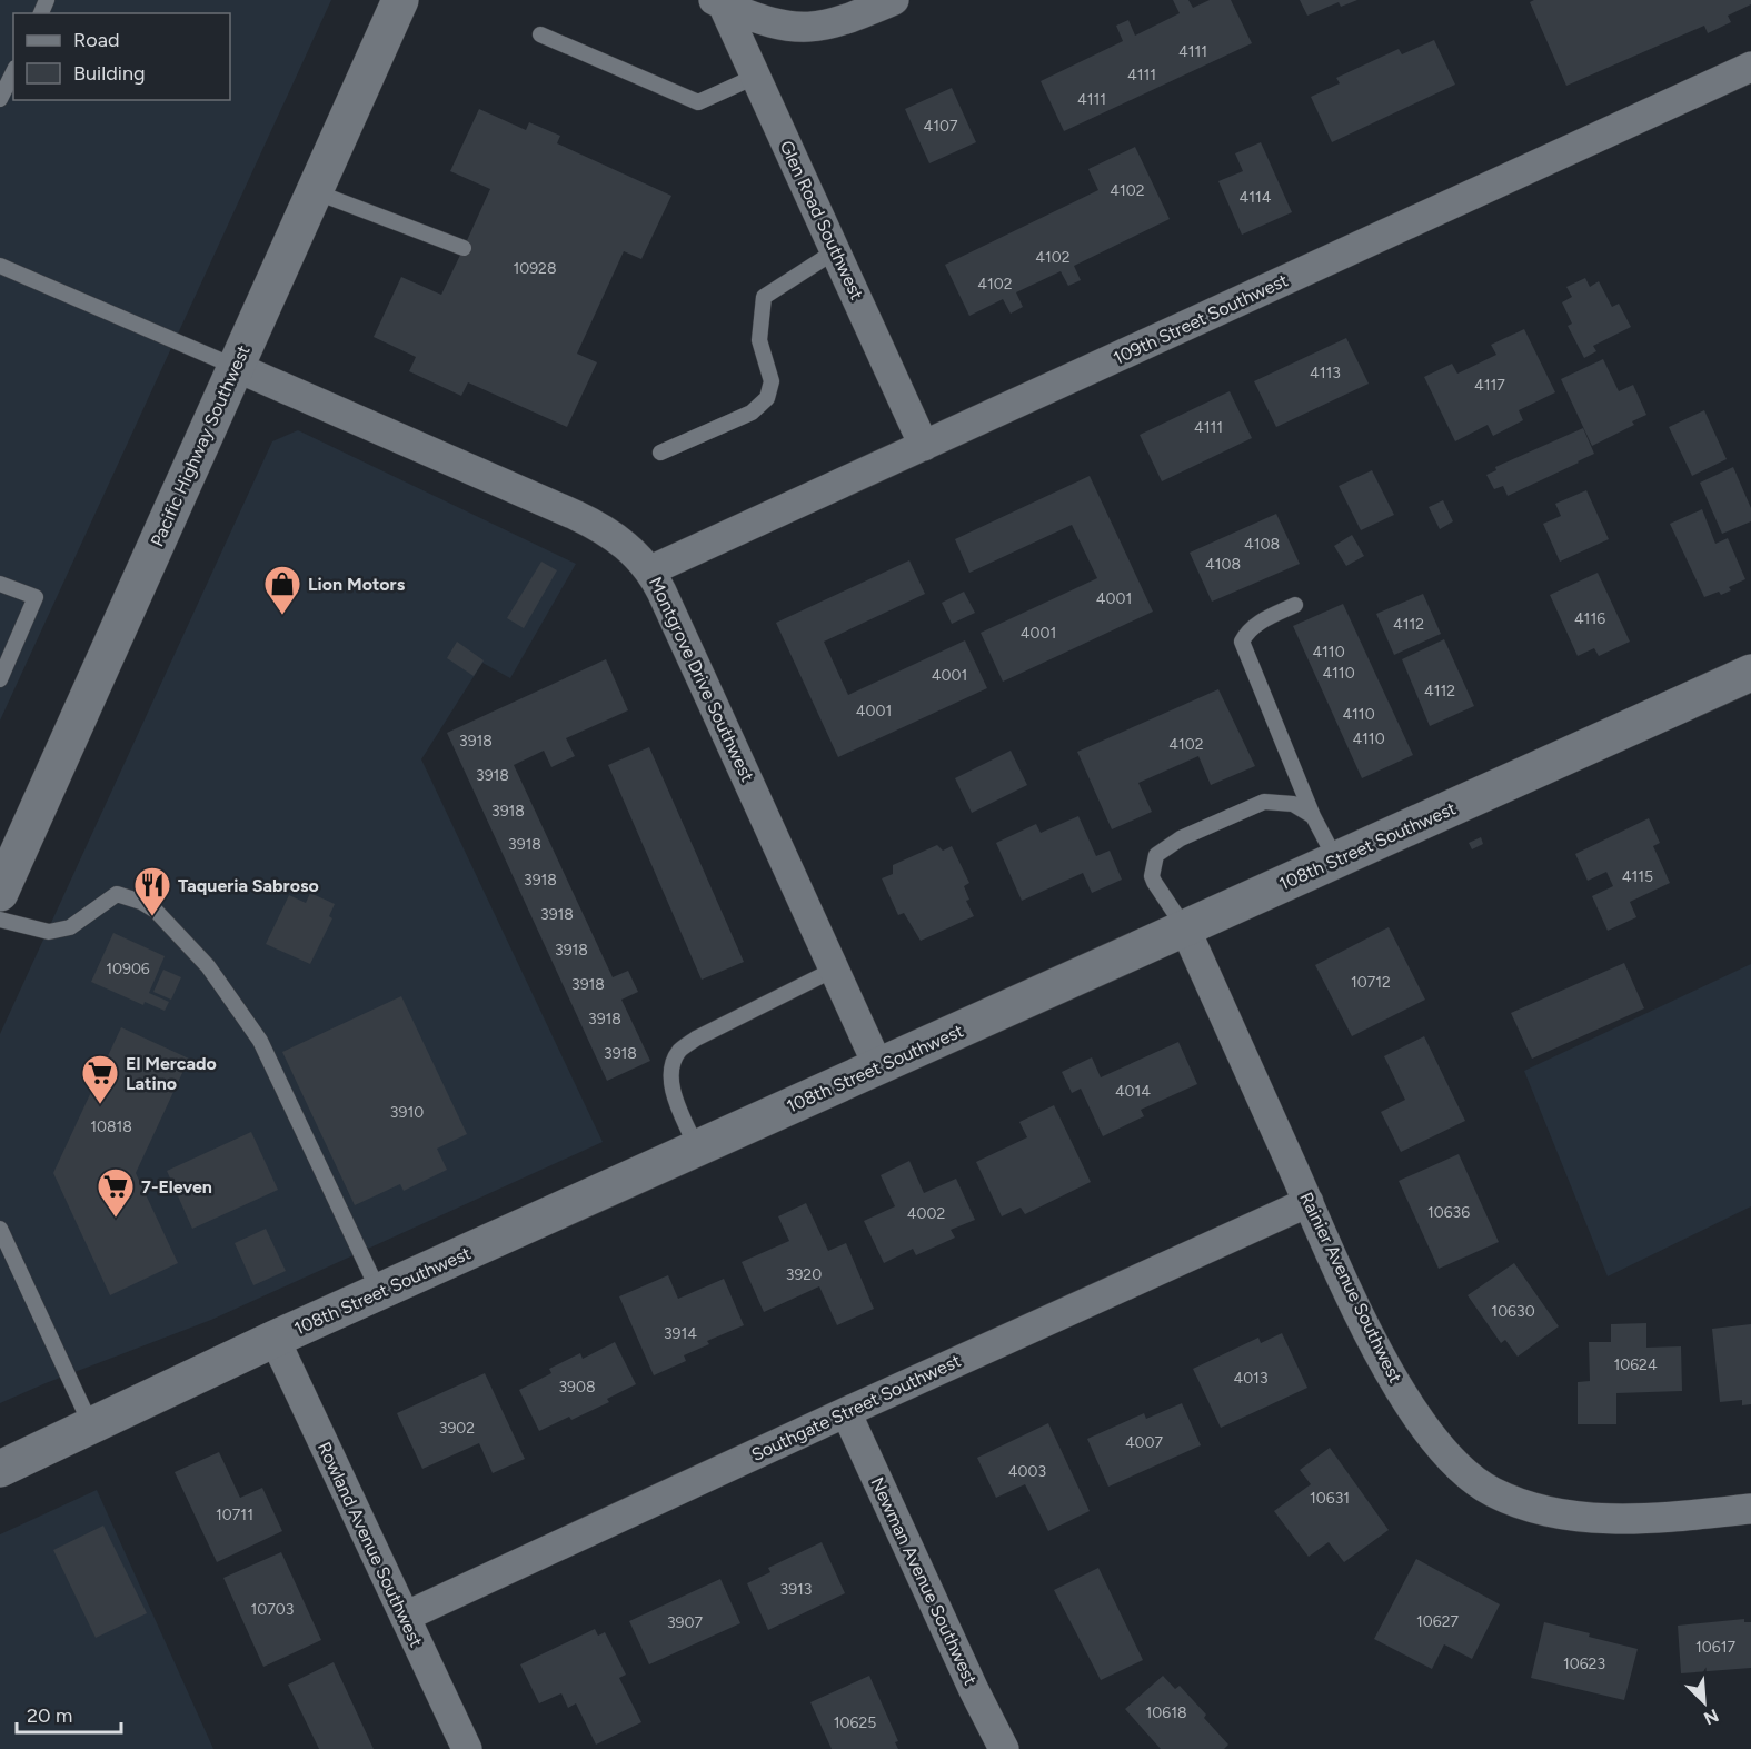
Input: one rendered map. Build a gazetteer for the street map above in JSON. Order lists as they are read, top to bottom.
{
  "streets": {
    "street": [
      "Glen Road Southwest",
      "109th Street Southwest",
      "Pacific Highway Southwest",
      "Montgrove Drive Southwest",
      "108th Street Southwest",
      "Rainier Avenue Southwest",
      "Southgate Street Southwest",
      "Rowland Avenue Southwest",
      "Newman Avenue Southwest"
    ]
  },
  "crossings": [
    ["Glen Road Southwest", "109th Street Southwest"],
    ["109th Street Southwest", "Montgrove Drive Southwest"],
    ["Pacific Highway Southwest", "Montgrove Drive Southwest"],
    ["Montgrove Drive Southwest", "108th Street Southwest"],
    ["108th Street Southwest", "Rainier Avenue Southwest"],
    ["108th Street Southwest", "Rowland Avenue Southwest"],
    ["Rainier Avenue Southwest", "Southgate Street Southwest"],
    ["Southgate Street Southwest", "Rowland Avenue Southwest"],
    ["Southgate Street Southwest", "Newman Avenue Southwest"]
  ],
  "places": {
    "shop": ["Lion Motors"],
    "restaurant": ["Taqueria Sabroso"],
    "supermarket": ["El Mercado Latino", "7-Eleven"]
  },
  "house_numbers": [
    "4111",
    "4111",
    "4111",
    "4107",
    "4102",
    "4114",
    "4102",
    "10928",
    "4102",
    "4113",
    "4117",
    "4111",
    "4108",
    "4108",
    "4001",
    "4116",
    "4112",
    "4001",
    "4110",
    "4110",
    "4001",
    "4112",
    "4001",
    "4110",
    "4110",
    "3918",
    "4102",
    "3918",
    "3918",
    "3918",
    "4115",
    "3918",
    "3918",
    "3918",
    "10906",
    "10712",
    "3918",
    "3918",
    "3918",
    "4014",
    "3910",
    "10818",
    "10636",
    "4002",
    "3920",
    "10630",
    "3914",
    "10624",
    "4013",
    "3908",
    "3902",
    "4007",
    "4003",
    "10631",
    "10711",
    "3913",
    "10703",
    "10627",
    "3907",
    "10617",
    "10623",
    "10618",
    "10625"
  ],
  "legend": ["Road", "Building"],
  "scale_bar": "20 m",
  "north": "bottom right"
}
